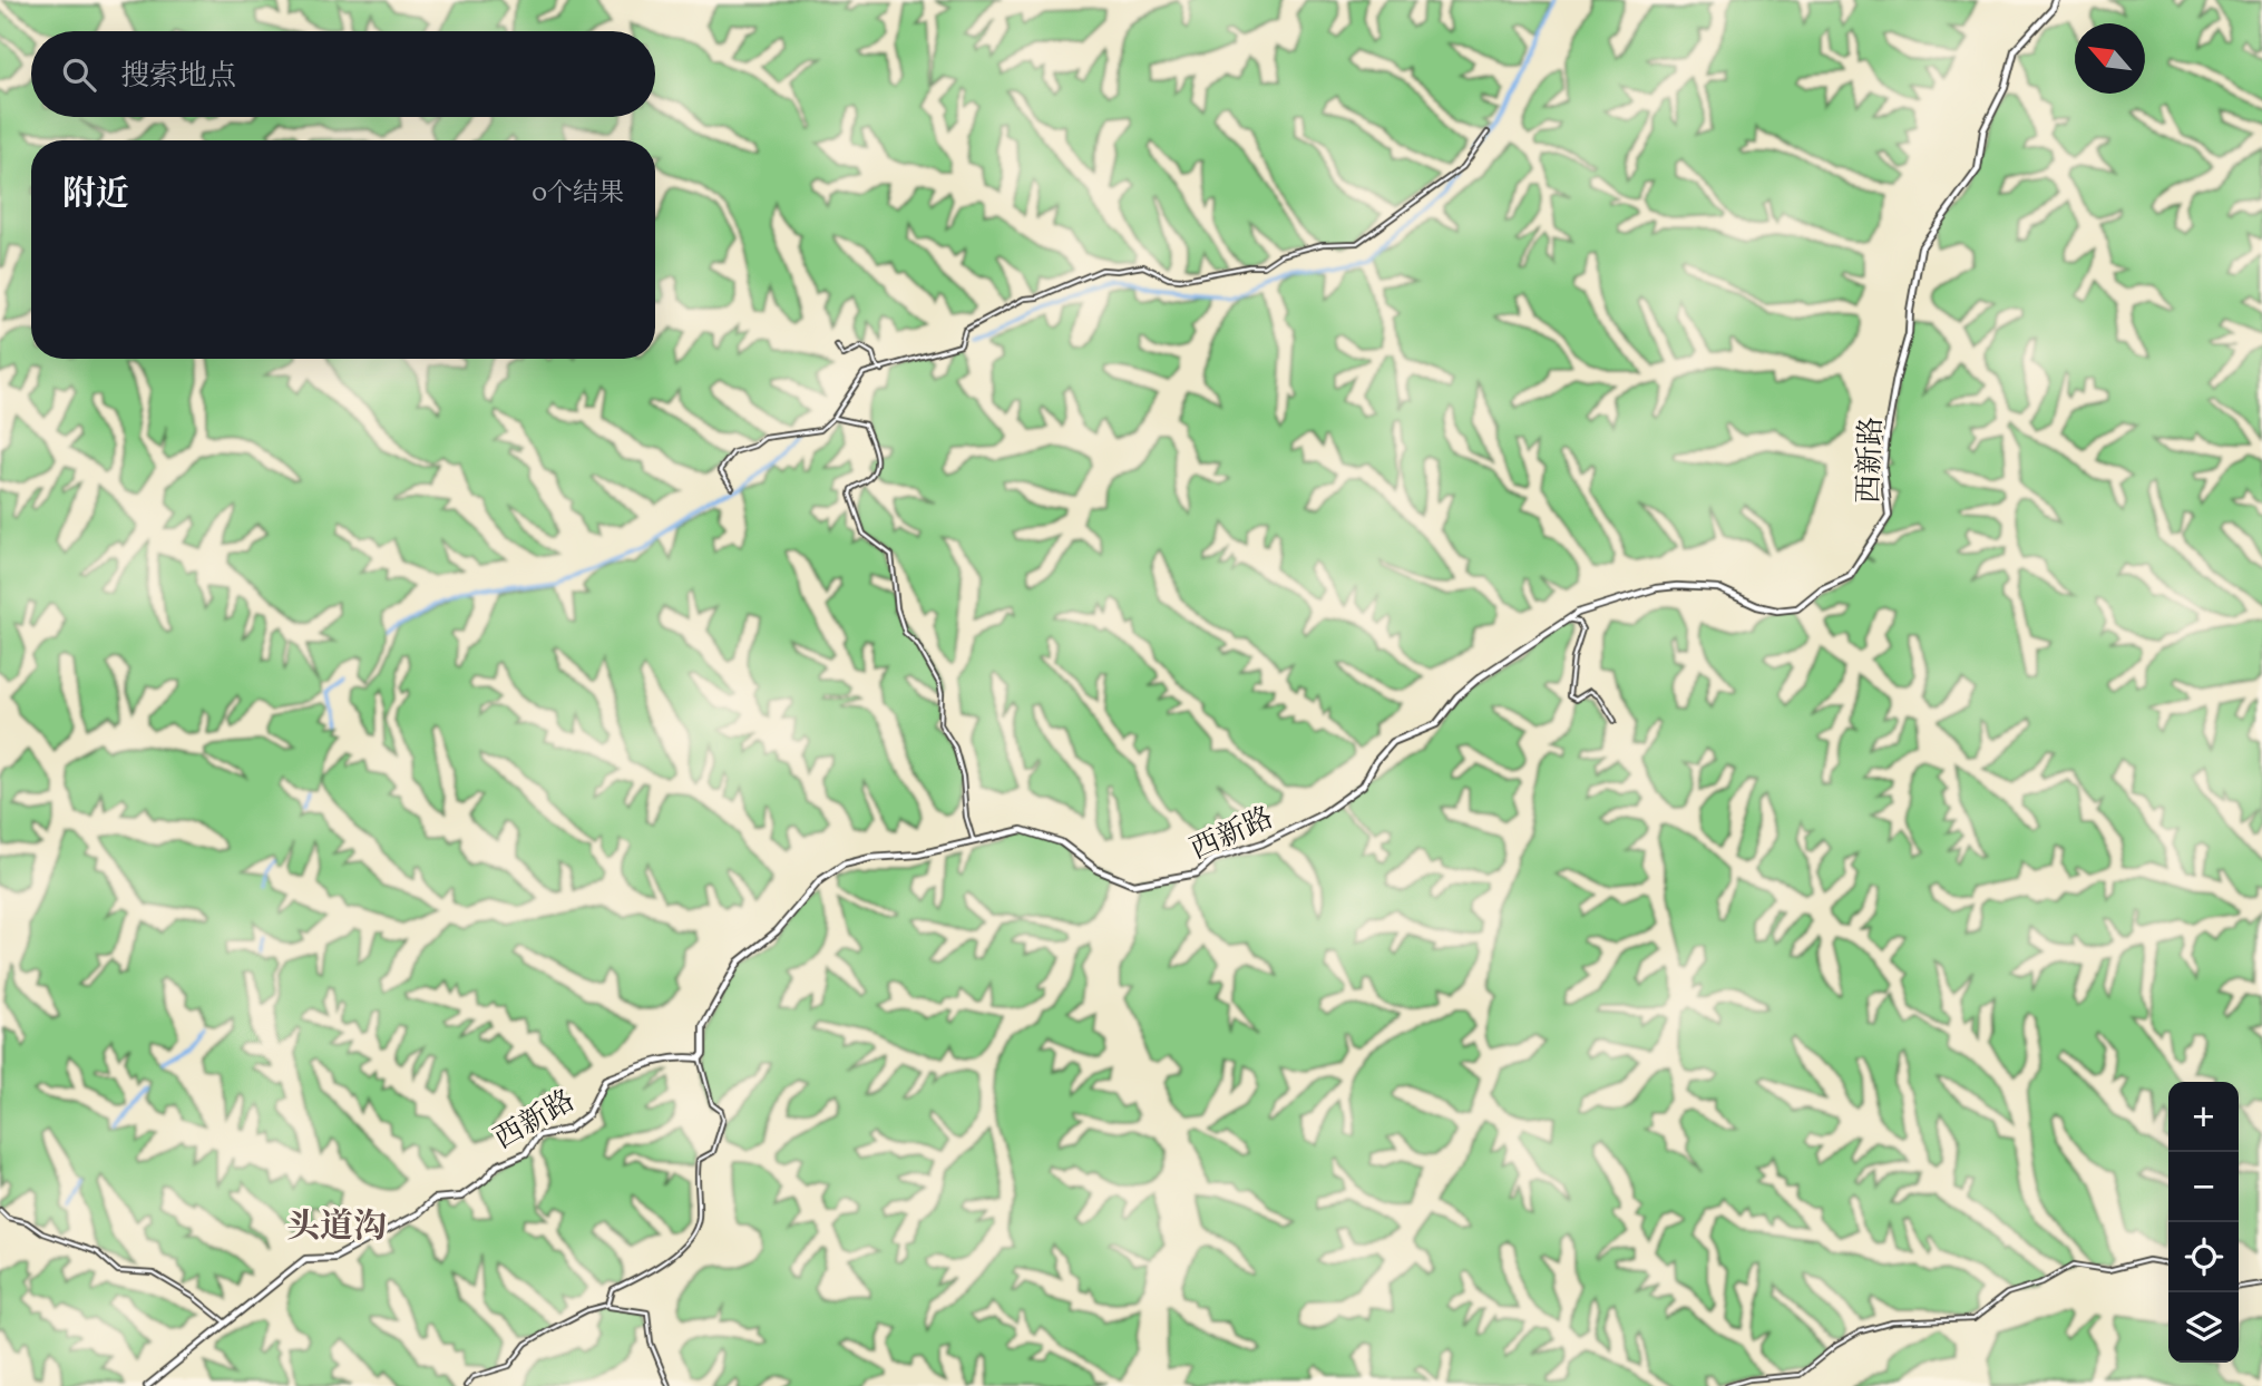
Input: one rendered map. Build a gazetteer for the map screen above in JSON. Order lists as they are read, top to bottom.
{
  "streets": {
    "street": ["西新路"]
  },
  "districts": ["头道沟"],
  "north": "top left",
  "page": {
    "search": "搜索地点",
    "heading": ["附近", "0个结果"],
    "map_buttons": ["+", "−"]
  }
}
